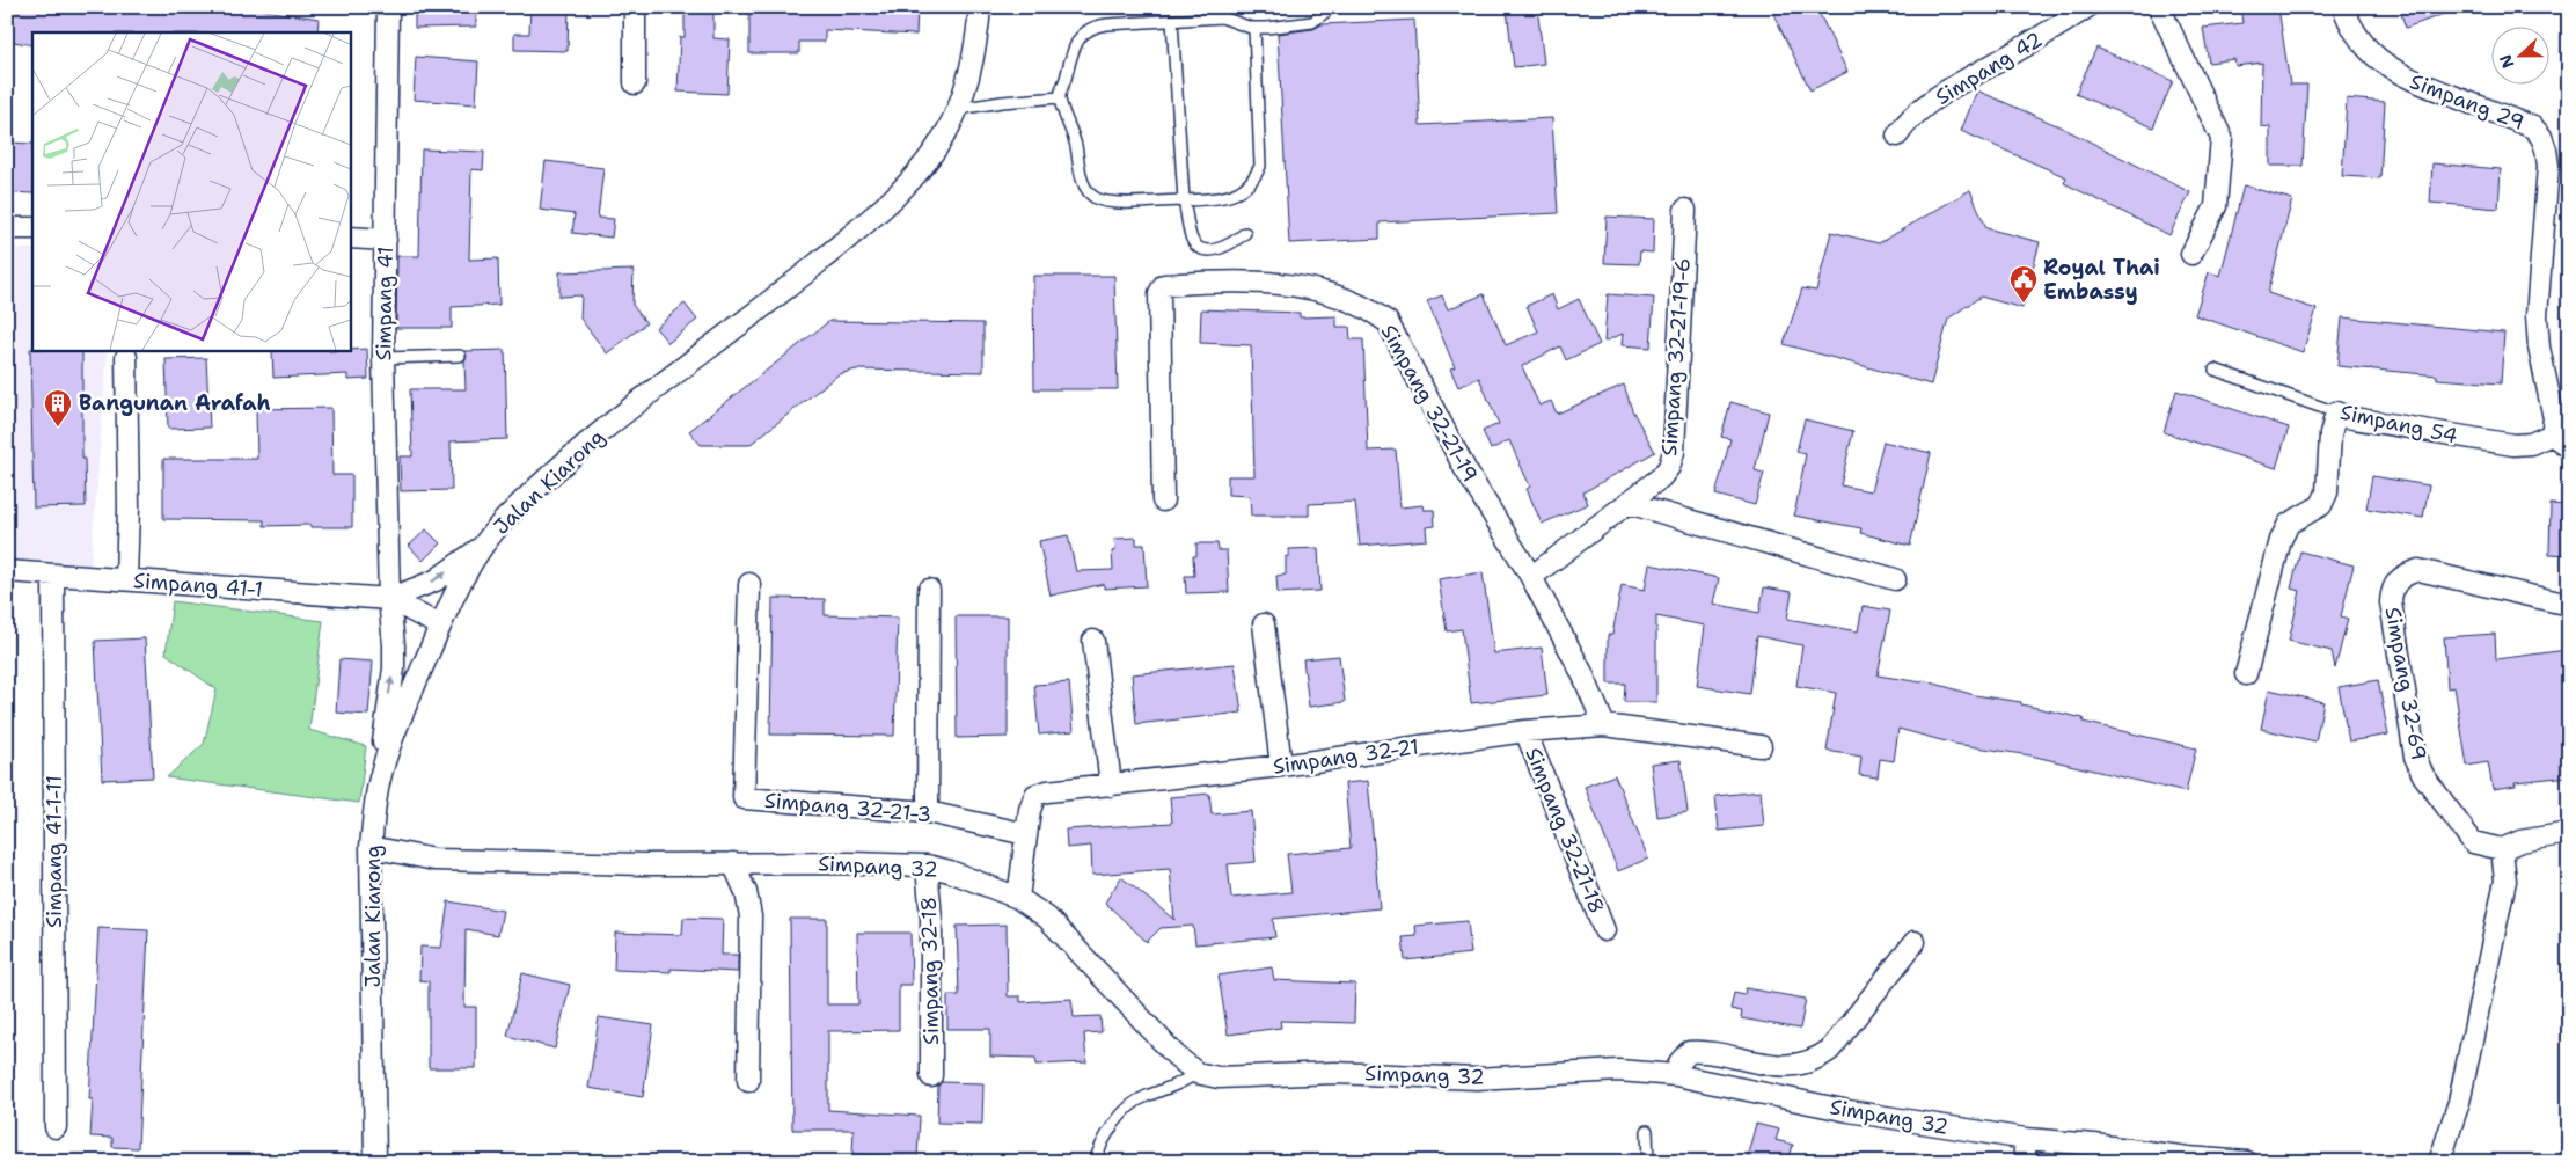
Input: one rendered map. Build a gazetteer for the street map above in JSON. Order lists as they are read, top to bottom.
{
  "streets": {
    "street": [
      "Simpang 42",
      "Simpang 29",
      "Simpang 41",
      "Simpang 32-21-19-6",
      "Simpang 32-21-19",
      "Simpang 54",
      "Jalan Kiarong",
      "Simpang 41-1",
      "Simpang 32-69",
      "Simpang 32-21",
      "Simpang 32-21-3",
      "Simpang 32-21-18",
      "Simpang 41-1-11",
      "Simpang 32",
      "Simpang 32-18"
    ]
  },
  "crossings": [
    ["Simpang 29", "Simpang 54"],
    ["Simpang 41", "Simpang 41-1"],
    ["Simpang 32-21-19-6", "Simpang 32-21-19"],
    ["Simpang 32-21-19", "Simpang 32-21"],
    ["Jalan Kiarong", "Simpang 41-1"],
    ["Jalan Kiarong", "Simpang 32"],
    ["Simpang 41-1", "Simpang 41-1-11"],
    ["Simpang 32-21", "Simpang 32-21-3"],
    ["Simpang 32-21", "Simpang 32-21-18"],
    ["Simpang 32-21", "Simpang 32"],
    ["Simpang 32", "Simpang 32-18"]
  ],
  "places": {
    "public building": ["Royal Thai Embassy"],
    "building": ["Bangunan Arafah"]
  },
  "north": "left"
}
